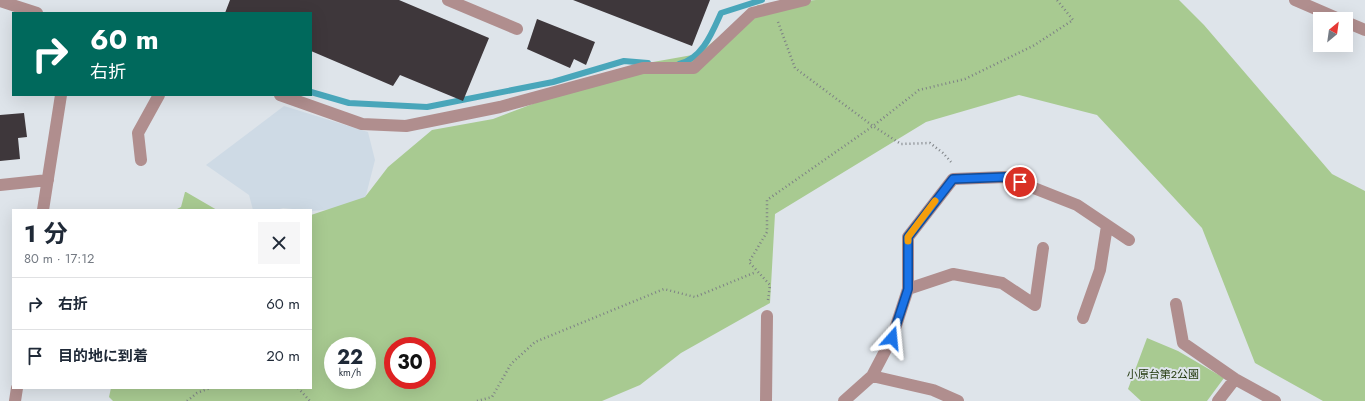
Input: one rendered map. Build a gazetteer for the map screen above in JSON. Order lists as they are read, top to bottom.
{
  "parks": ["小原台第2公園"],
  "north": "top right",
  "page": {
    "turn": ["60 m", "右折"],
    "heading": ["1 分", "80 m · 17:12"],
    "list": [
      {
        "name": "右折",
        "value": "60 m"
      },
      {
        "name": "目的地に到着",
        "value": "20 m"
      }
    ],
    "speed": "22 km/h",
    "limit": "30"
  }
}
